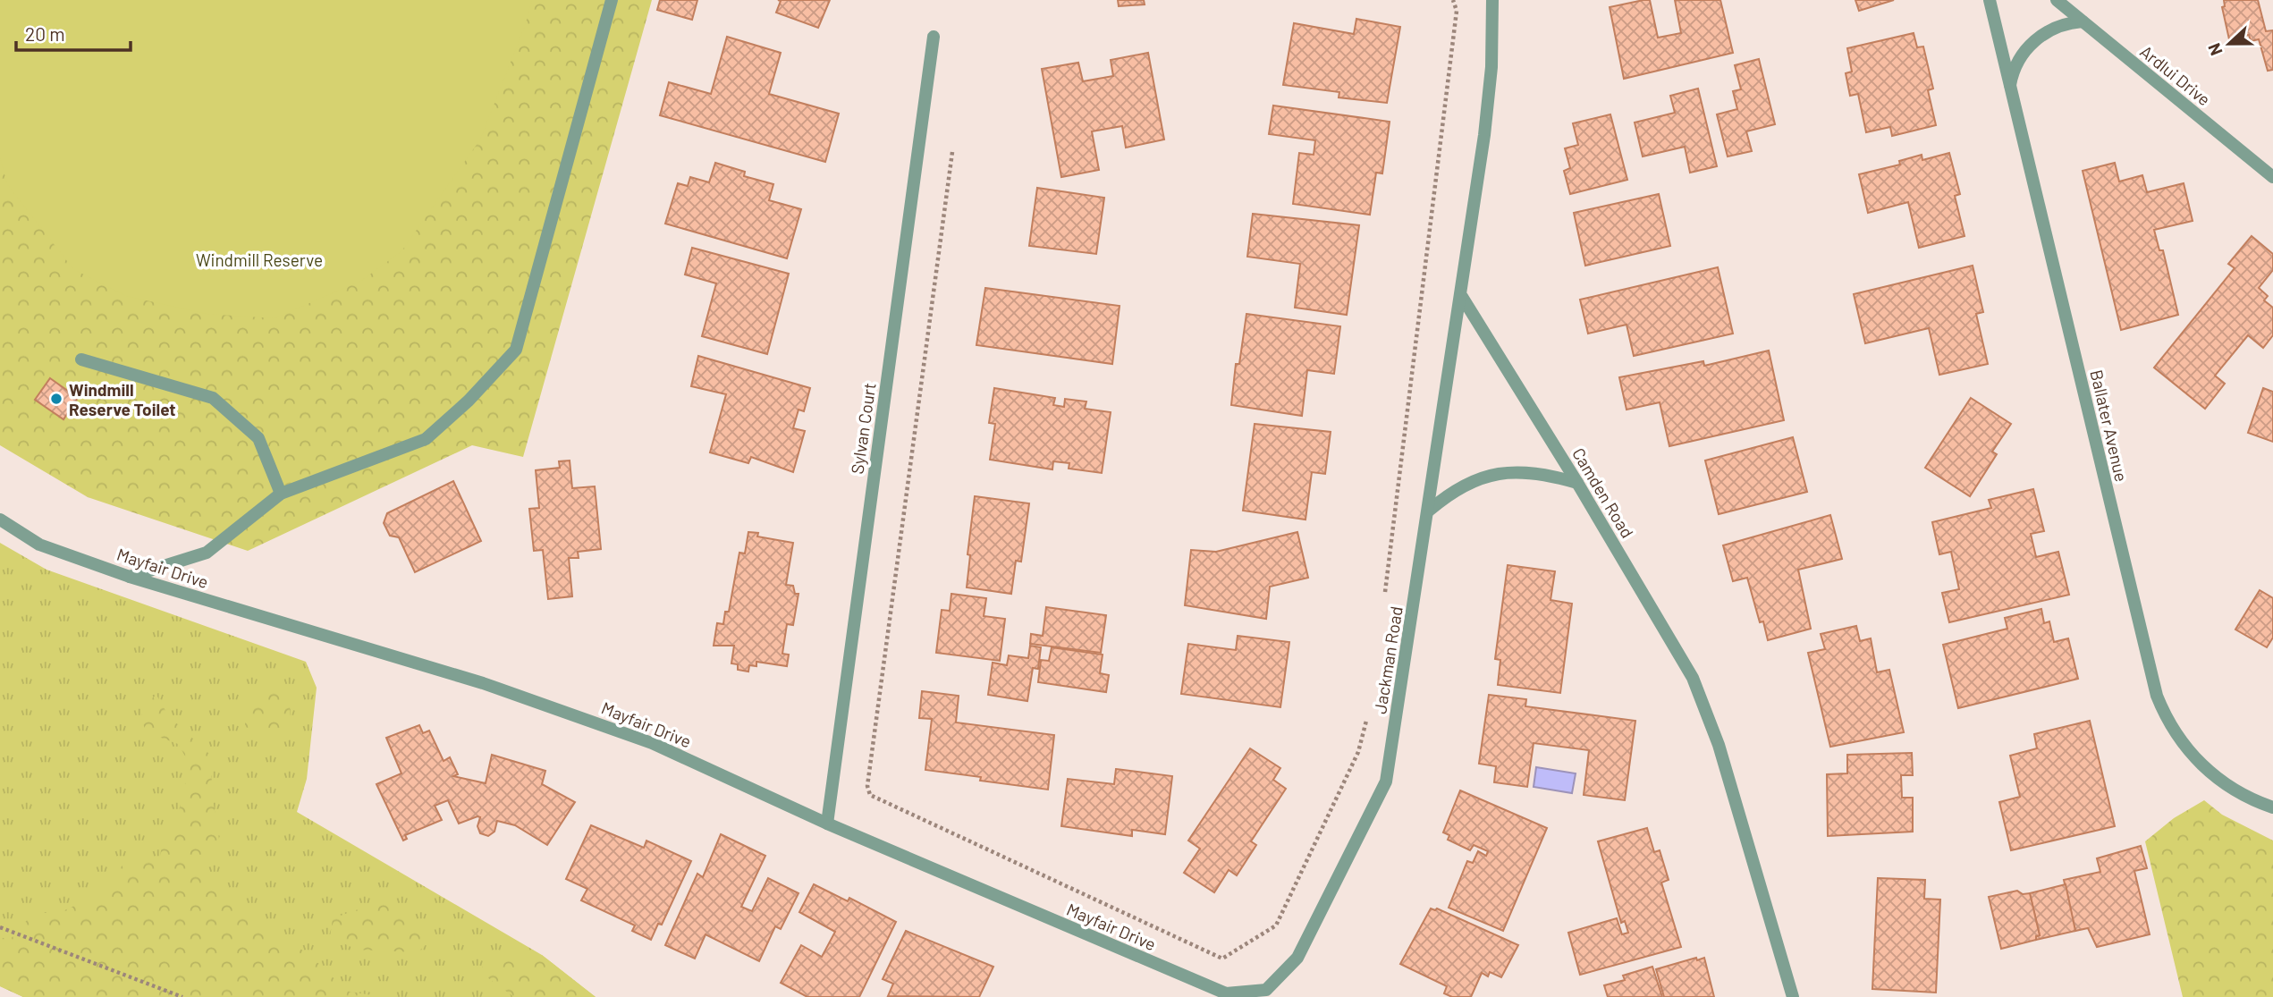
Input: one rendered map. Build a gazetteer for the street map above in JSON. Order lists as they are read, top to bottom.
{
  "streets": {
    "street": [
      "Ardlui Drive",
      "Ballater Avenue",
      "Sylvan Court",
      "Camden Road",
      "Mayfair Drive",
      "Jackman Road"
    ]
  },
  "crossings": [
    ["Sylvan Court", "Mayfair Drive"],
    ["Camden Road", "Jackman Road"],
    ["Mayfair Drive", "Jackman Road"]
  ],
  "parks": ["Windmill Reserve"],
  "places": ["Windmill Reserve Toilet"],
  "scale_bar": "20 m",
  "north": "left"
}
